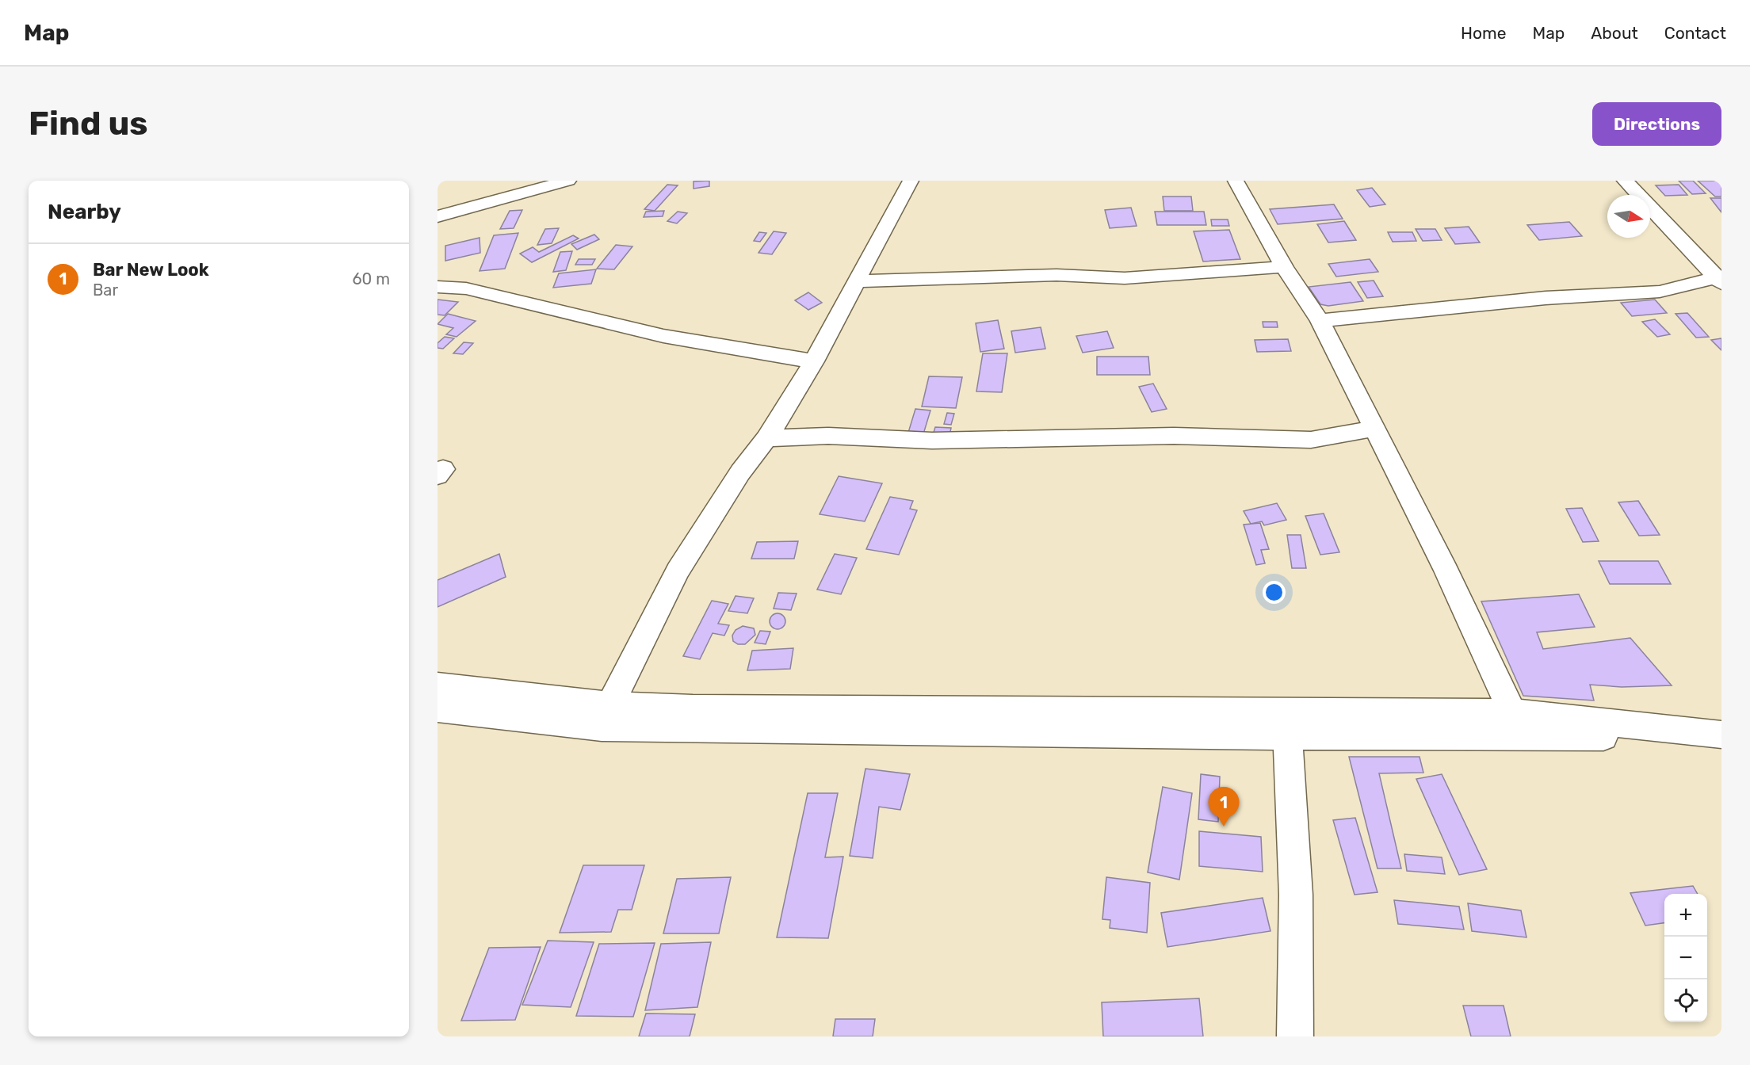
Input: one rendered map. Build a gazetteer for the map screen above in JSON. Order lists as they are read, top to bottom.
{
  "north": "right",
  "page": {
    "header": "Map",
    "nav": [
      "Home",
      "Map",
      "About",
      "Contact"
    ],
    "buttons": "Directions",
    "title": "Find us",
    "heading": "Nearby",
    "list": [
      {
        "mark": "1",
        "name": "Bar New Look",
        "note": "Bar",
        "value": "60 m"
      }
    ],
    "pins": "1",
    "map_buttons": ["+", "−"]
  }
}
